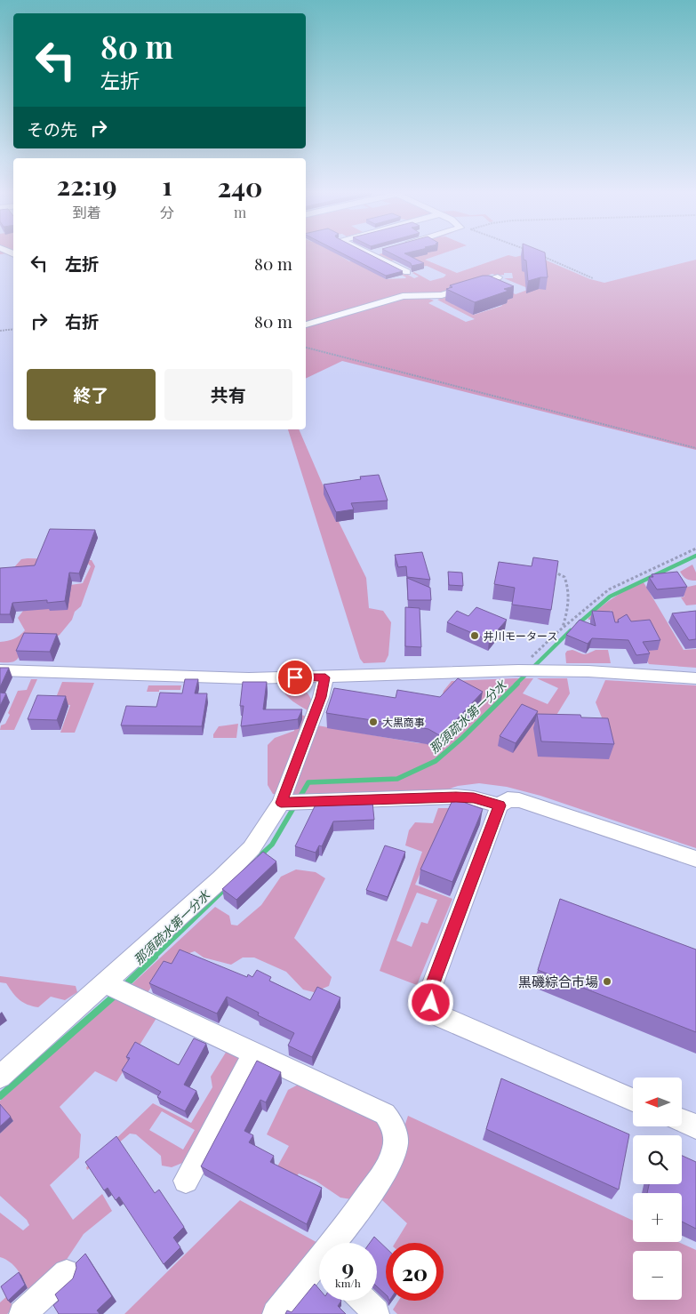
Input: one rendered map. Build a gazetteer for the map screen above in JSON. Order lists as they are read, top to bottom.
{
  "water": ["那須疏水第一分水"],
  "places": ["井川モータース", "大黒商事", "黒磯綜合市場"],
  "north": "left",
  "page": {
    "turn": ["80 m", "左折"],
    "then": "その先",
    "eta": [
      "22:19",
      "到着",
      "1",
      "分",
      "240",
      "m"
    ],
    "list": [
      {
        "name": "左折",
        "value": "80 m"
      },
      {
        "name": "右折",
        "value": "80 m"
      }
    ],
    "buttons": ["終了", "共有"],
    "map_buttons": ["+", "−"],
    "speed": "9 km/h",
    "limit": "20"
  }
}
